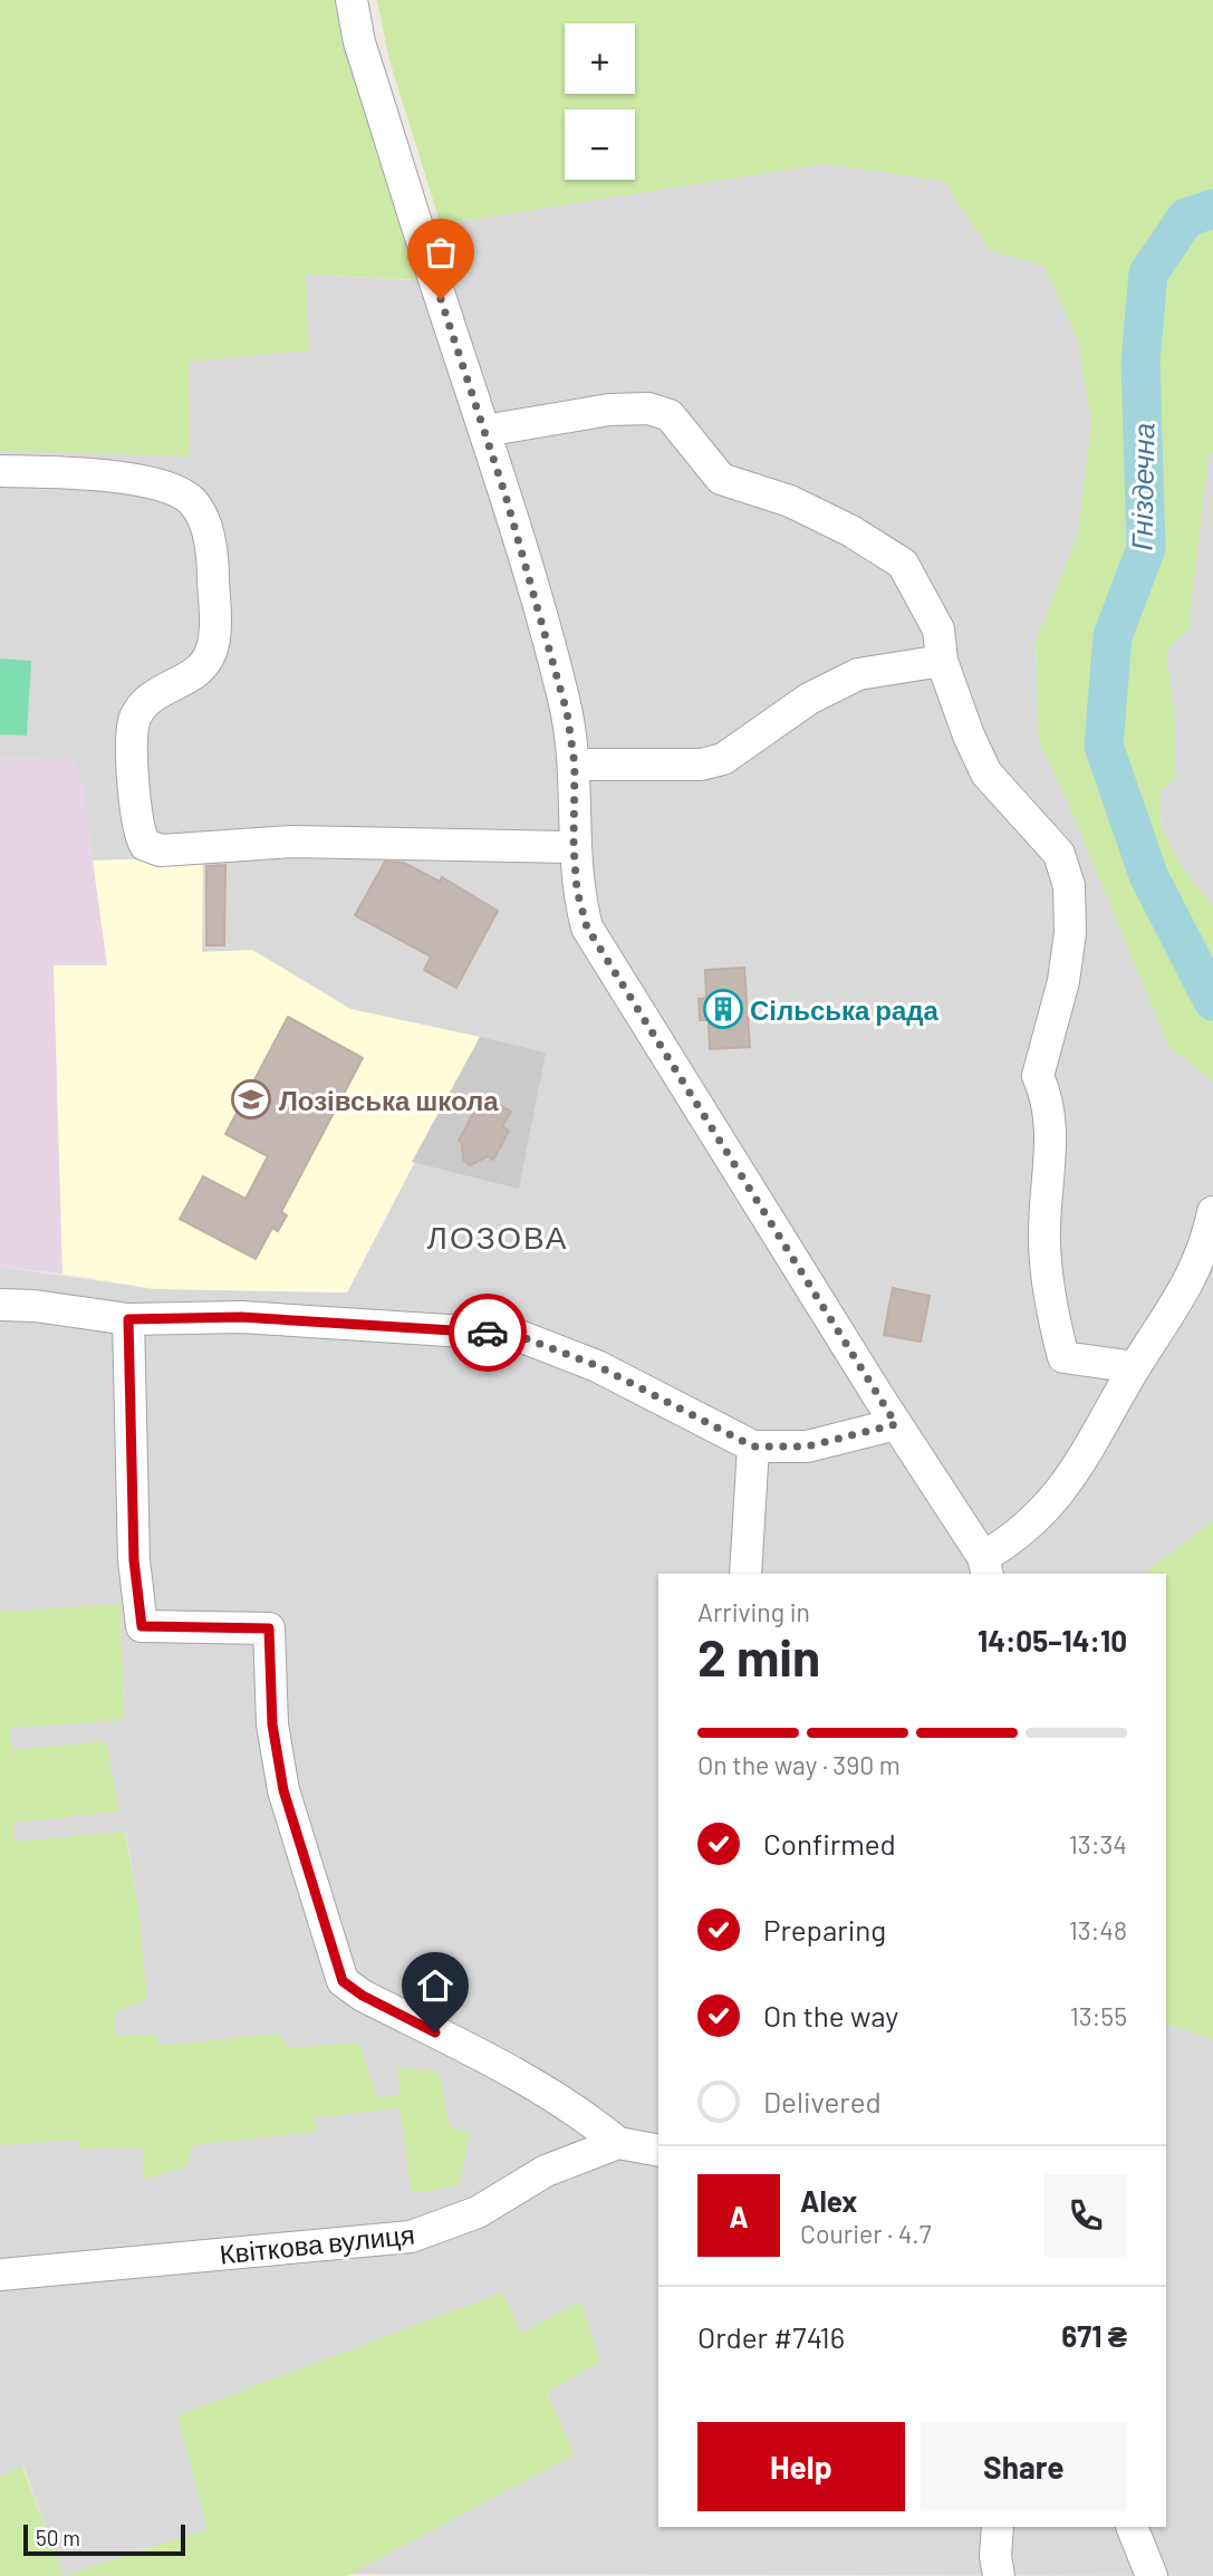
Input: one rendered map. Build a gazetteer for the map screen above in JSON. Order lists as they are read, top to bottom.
{
  "streets": {
    "street": ["Квіткова вулиця"]
  },
  "districts": ["ЛОЗОВА"],
  "water": ["Гніздечна"],
  "places": {
    "building": ["Сільська рада"],
    "school or university": ["Лозівська школа"]
  },
  "scale_bar": "50 m",
  "page": {
    "map_buttons": ["+", "−"],
    "heading": ["2 min", "Arriving in", "14:05–14:10"],
    "panel": [
      "Alex",
      "Courier · 4.7",
      "Order #7416",
      "671 ₴"
    ],
    "bar": "On the way · 390 m",
    "list": [
      ["Confirmed", "13:34"],
      ["Preparing", "13:48"],
      ["On the way", "13:55"],
      "Delivered"
    ],
    "round": "A",
    "buttons": ["Help", "Share"],
    "scale": "50 m"
  }
}
